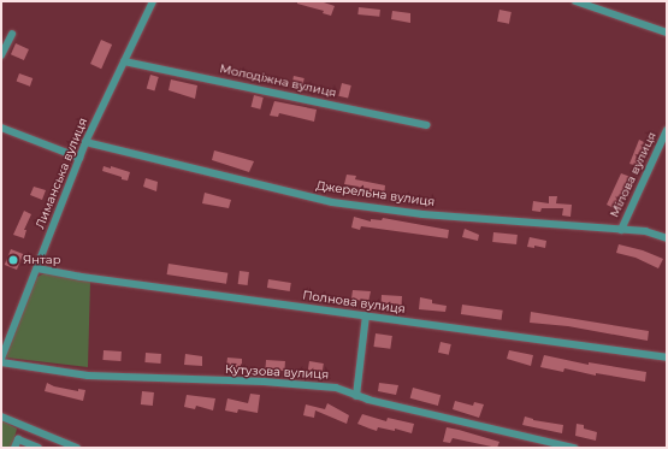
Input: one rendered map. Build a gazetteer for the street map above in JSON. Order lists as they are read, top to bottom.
{
  "streets": {
    "street": [
      "Молодіжна вулиця",
      "Лиманська вулиця",
      "Мілова вулиця",
      "Джерельна вулиця",
      "Полнова вулиця",
      "Кутузова вулиця"
    ]
  },
  "crossings": [
    ["Молодіжна вулиця", "Лиманська вулиця"],
    ["Лиманська вулиця", "Джерельна вулиця"],
    ["Лиманська вулиця", "Полнова вулиця"],
    ["Лиманська вулиця", "Кутузова вулиця"],
    ["Мілова вулиця", "Джерельна вулиця"]
  ],
  "places": ["Янтар"]
}
